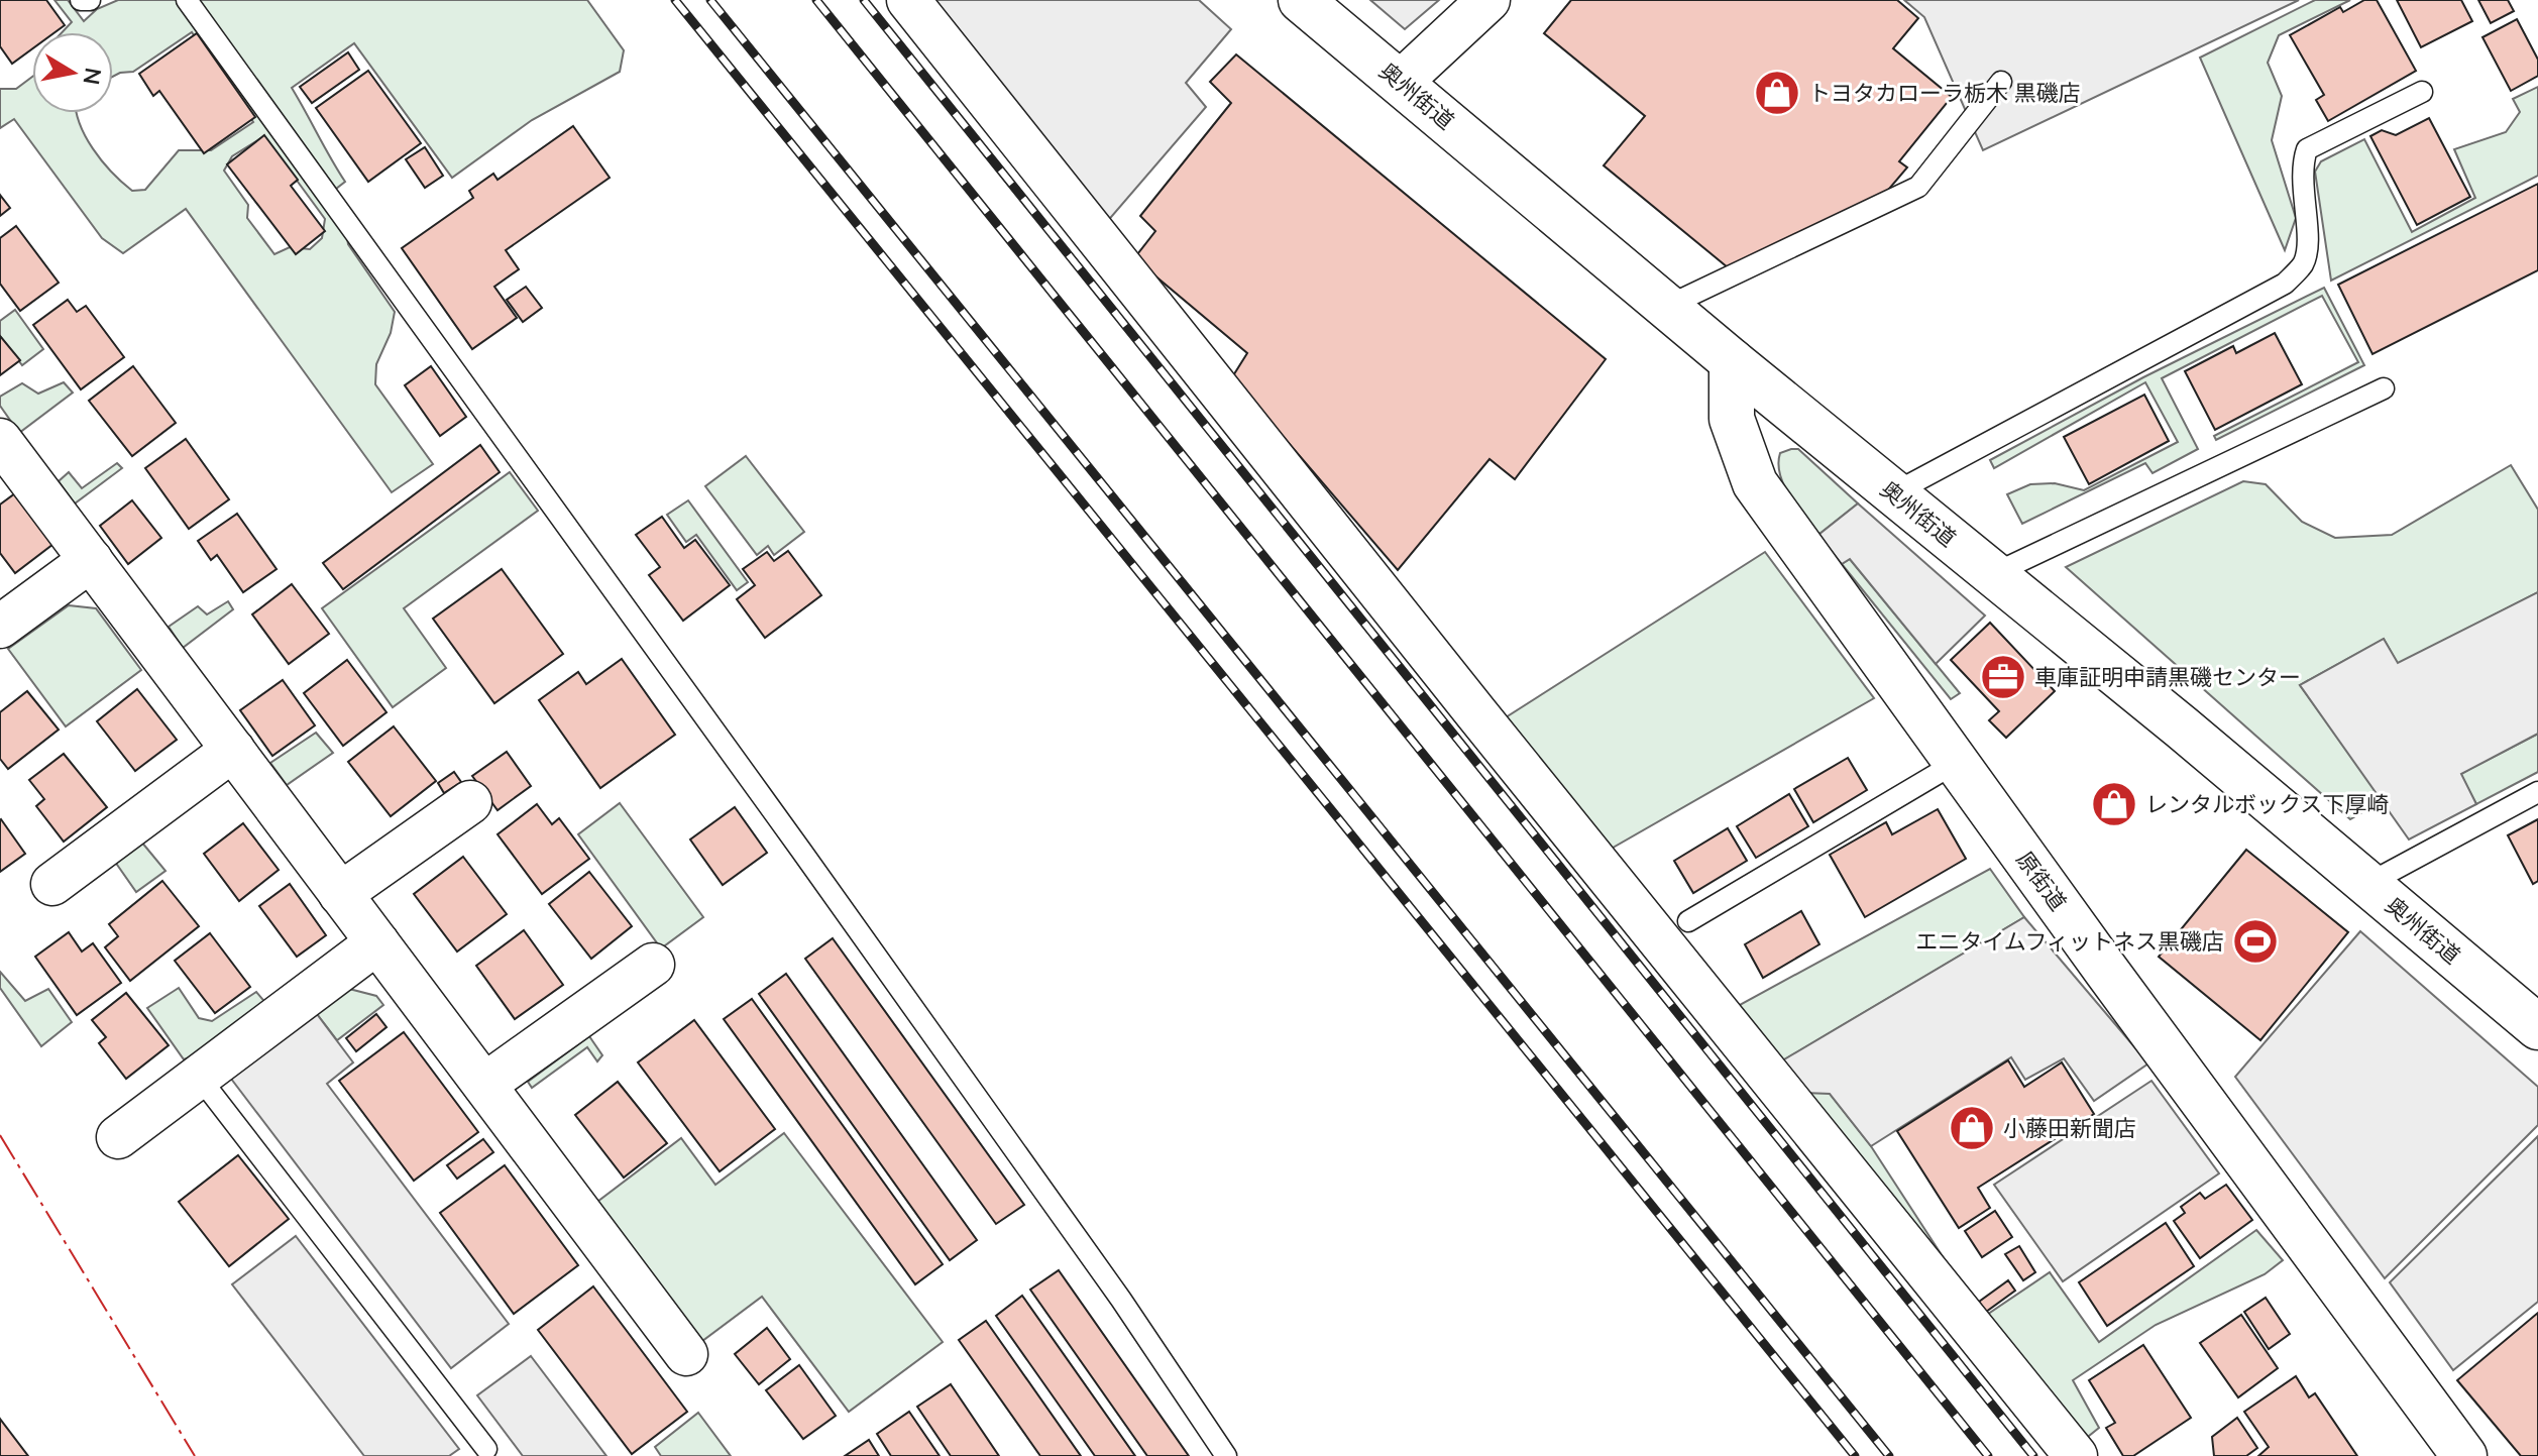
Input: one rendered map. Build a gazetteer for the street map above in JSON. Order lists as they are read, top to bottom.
{
  "streets": {
    "main road": ["奥州街道", "原街道"]
  },
  "crossings": [
    ["奥州街道", "原街道"]
  ],
  "places": {
    "shop": ["トヨタカローラ栃木 黒磯店", "レンタルボックス下厚崎", "小藤田新聞店"],
    "office": ["車庫証明申請黒磯センター"],
    "sports": ["エニタイムフィットネス黒磯店"]
  },
  "north": "right"
}
